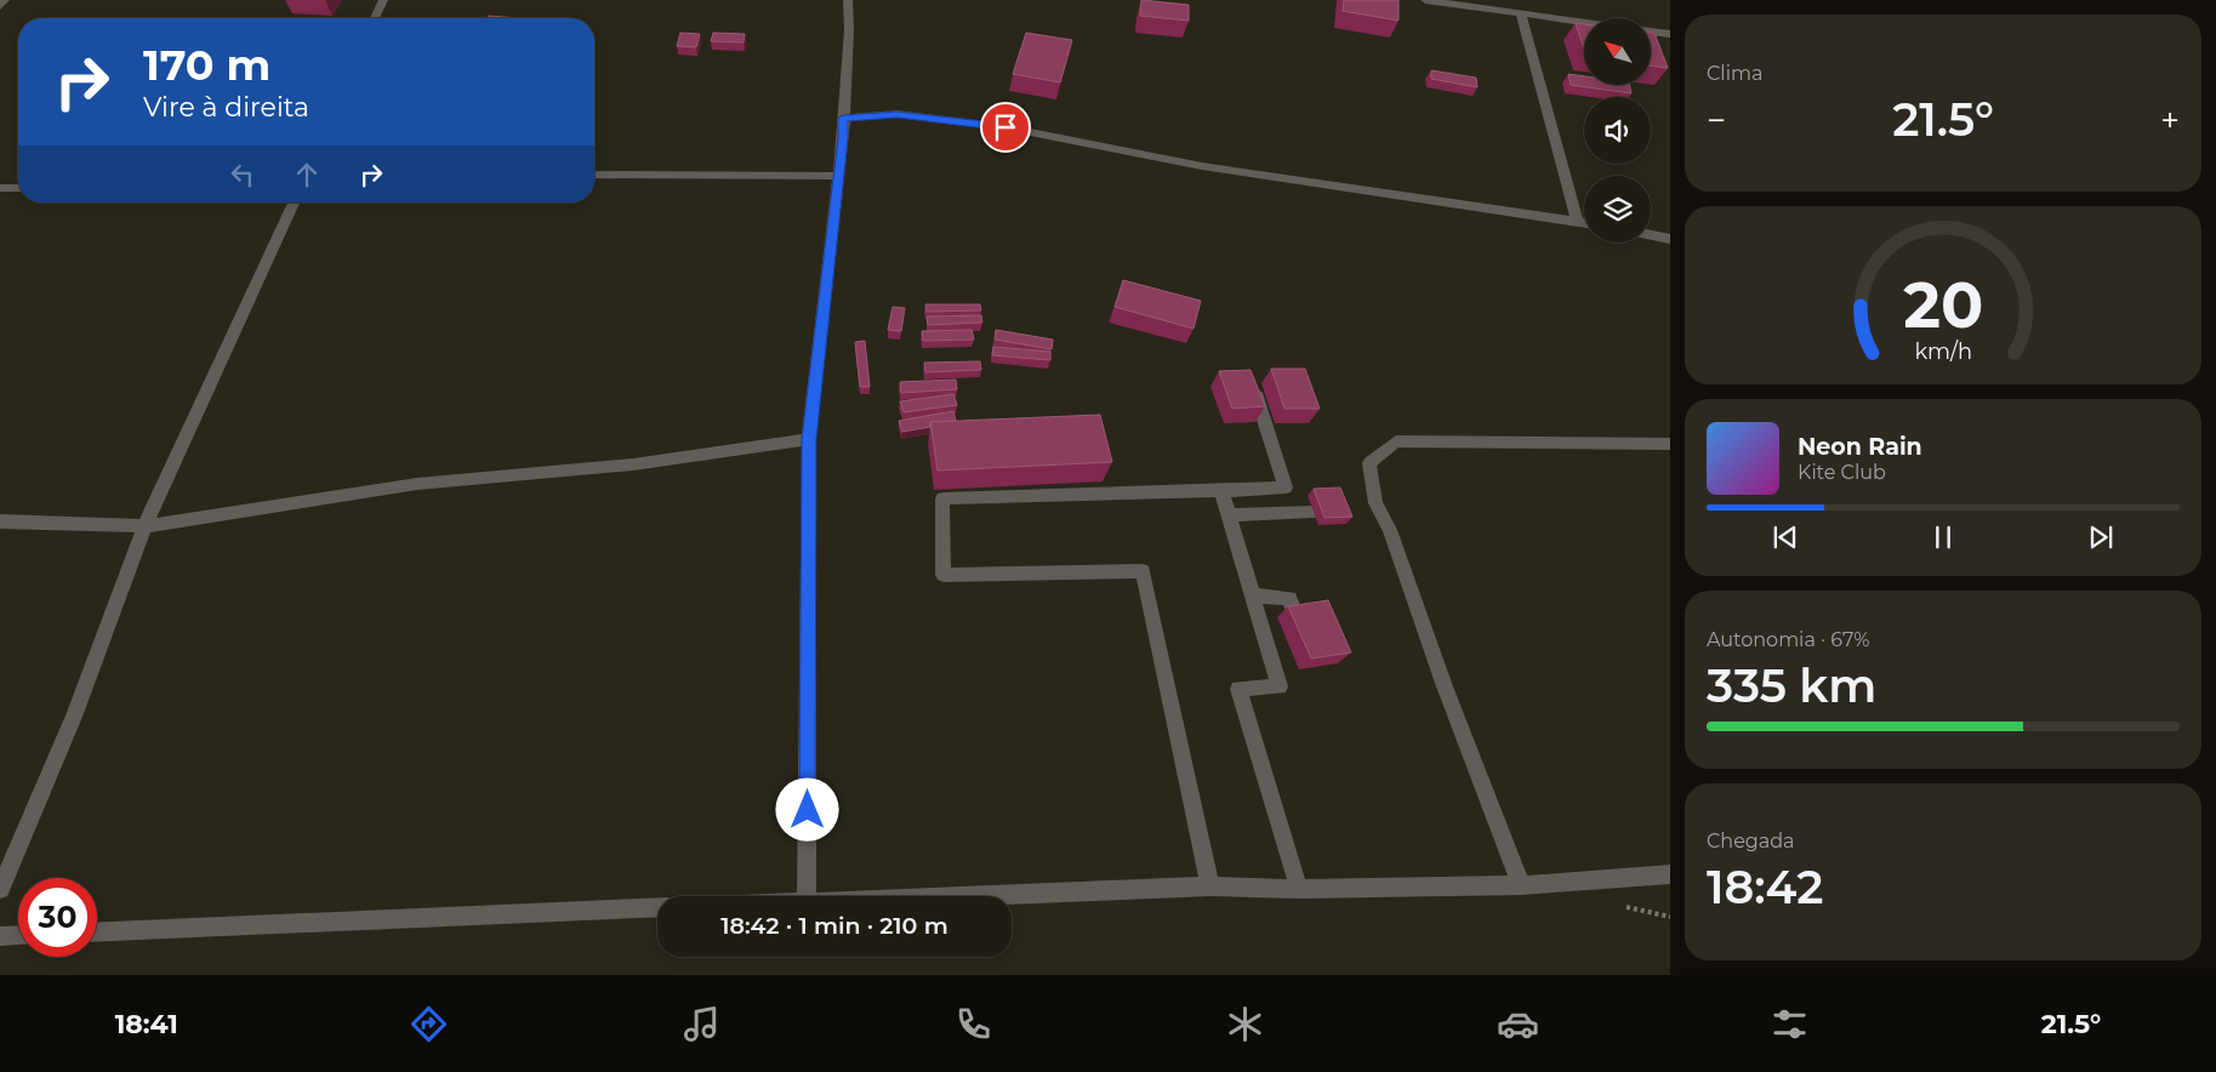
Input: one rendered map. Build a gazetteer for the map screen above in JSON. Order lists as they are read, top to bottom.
{
  "north": "top left",
  "page": {
    "tile": [
      "Clima",
      ["Autonomia · 67%", "335 km"],
      ["Chegada", "18:42"]
    ],
    "turn": ["170 m", "Vire à direita"],
    "heat": ["−", "21.5°", "+"],
    "song": ["Neon Rain", "Kite Club"],
    "limit": "30",
    "trip": "18:42 · 1 min · 210 m",
    "tabs": ["18:41", "21.5°"],
    "gauge": ["20", "km/h"]
  }
}
